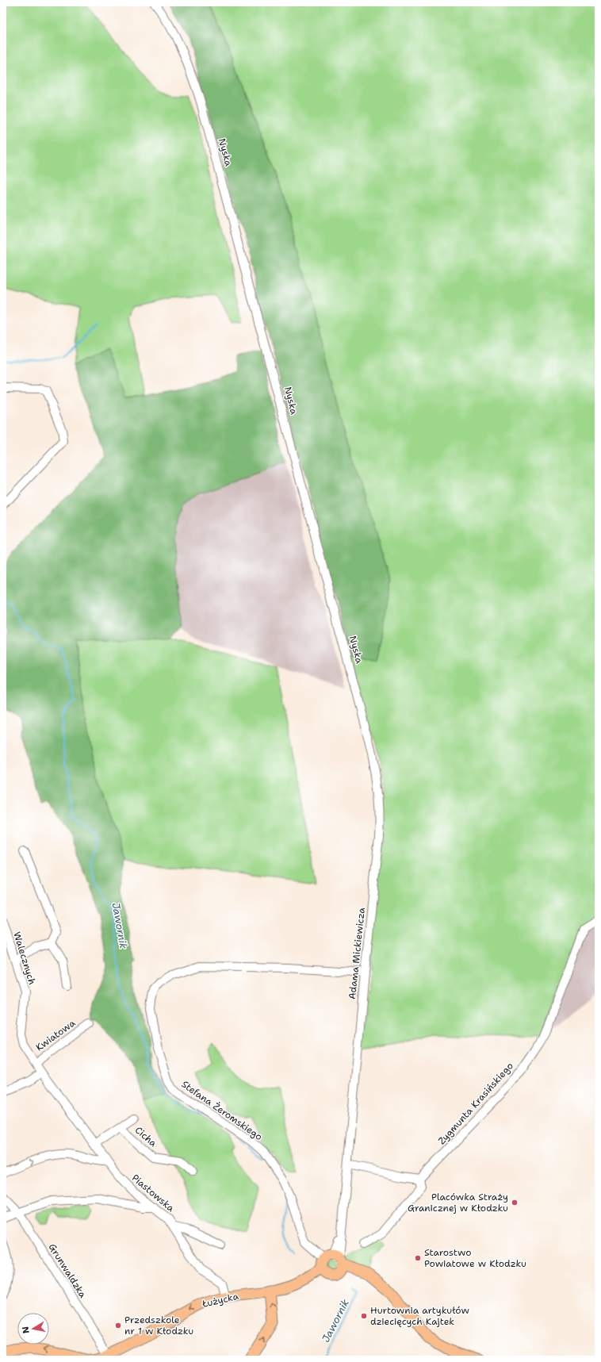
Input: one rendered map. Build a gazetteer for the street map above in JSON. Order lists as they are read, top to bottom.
{
  "streets": {
    "main road": ["Łużycka"],
    "street": [
      "Nyska",
      "Adama Mickiewicza",
      "Walecznych",
      "Kwiatowa",
      "Zygmunta Krasińskiego",
      "Stefana Żeromskiego",
      "Cicha",
      "Piastowska",
      "Grunwaldzka"
    ]
  },
  "crossings": [
    ["Nyska", "Adama Mickiewicza"],
    ["Adama Mickiewicza", "Stefana Żeromskiego"],
    ["Adama Mickiewicza", "Łużycka"],
    ["Walecznych", "Kwiatowa"],
    ["Walecznych", "Piastowska"],
    ["Stefana Żeromskiego", "Łużycka"],
    ["Piastowska", "Łużycka"],
    ["Grunwaldzka", "Łużycka"]
  ],
  "one_way": ["Łużycka"],
  "water": ["Jawornik"],
  "places": [
    "Placówka Straży Granicznej w Kłodzku",
    "Starostwo Powiatowe w Kłodzku",
    "Hurtownia artykułów dziecięcych Kajtek",
    "Przedszkole nr 1 w Kłodzku"
  ],
  "north": "left"
}
